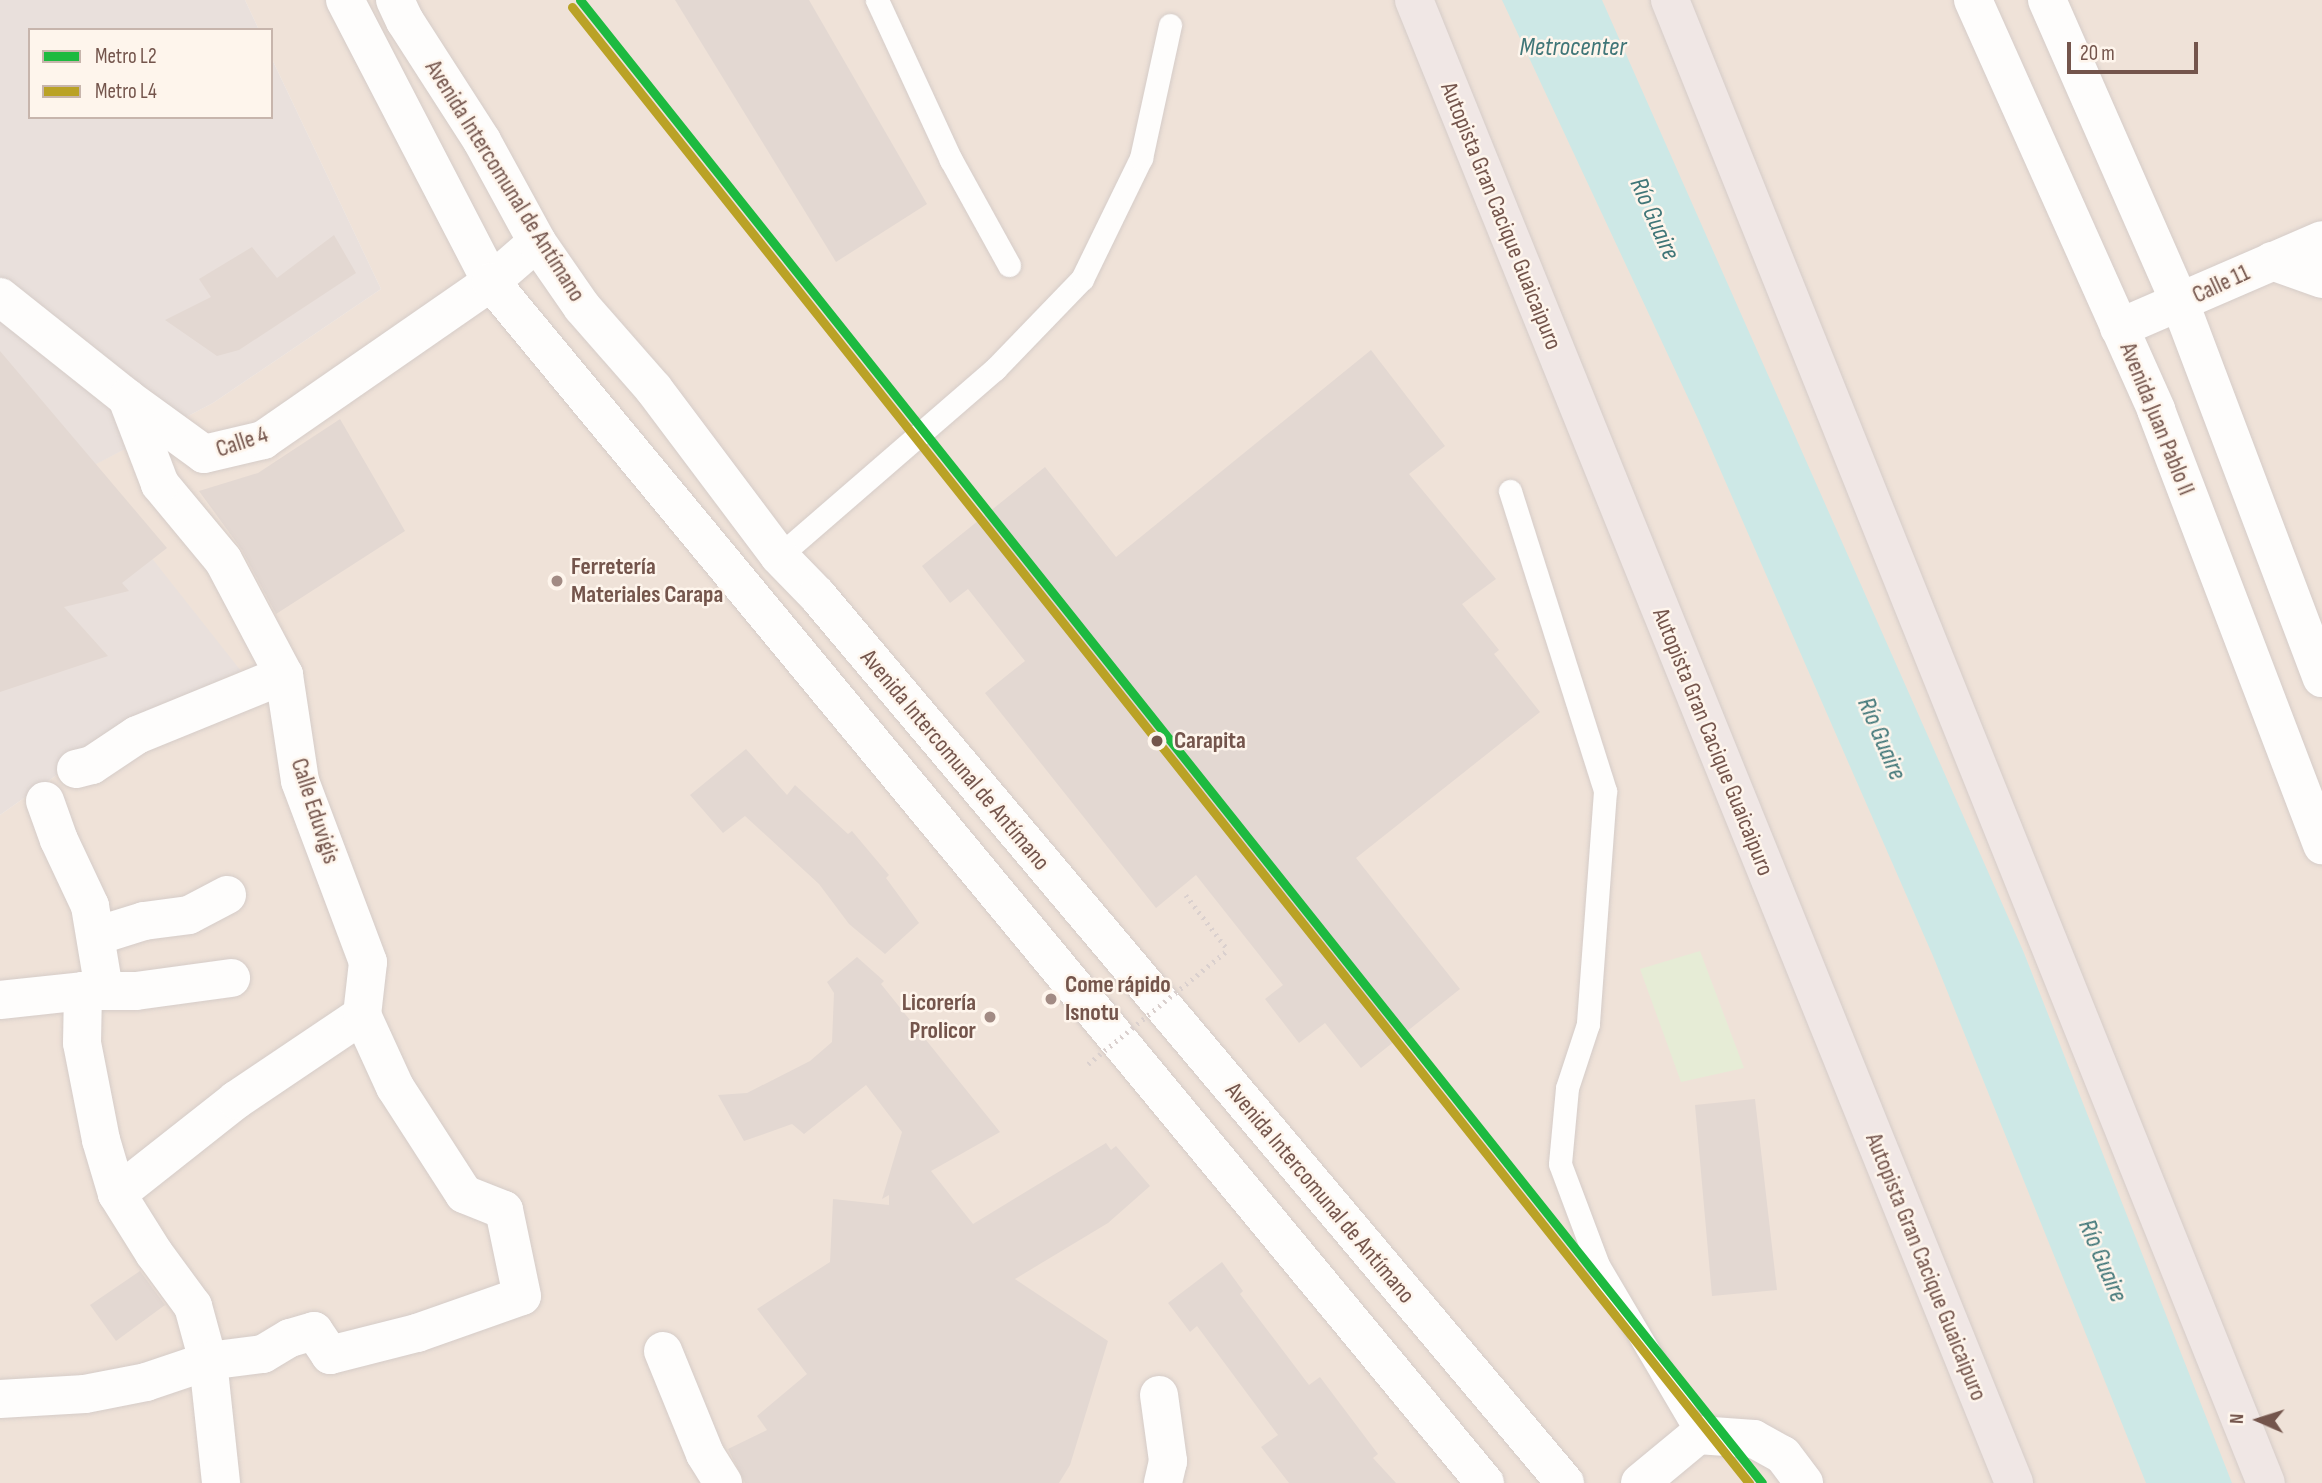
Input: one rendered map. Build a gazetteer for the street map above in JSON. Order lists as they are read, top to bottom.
{
  "streets": {
    "highway": ["Autopista Gran Cacique Guaicaipuro"],
    "street": [
      "Avenida Intercomunal de Antímano",
      "Calle 11",
      "Avenida Juan Pablo II",
      "Calle 4",
      "Calle Eduvigis"
    ]
  },
  "crossings": [
    ["Avenida Intercomunal de Antímano", "Calle 4"],
    ["Calle 11", "Avenida Juan Pablo II"],
    ["Calle 4", "Calle Eduvigis"]
  ],
  "water": ["Metrocenter", "Río Guaire"],
  "places": [
    "Ferretería Materiales Carapa",
    "Carapita",
    "Come rápido Isnotu",
    "Licorería Prolicor"
  ],
  "lines": ["metro line L2", "metro line L4"],
  "legend": ["Metro L2", "Metro L4"],
  "scale_bar": "20 m",
  "north": "left"
}
